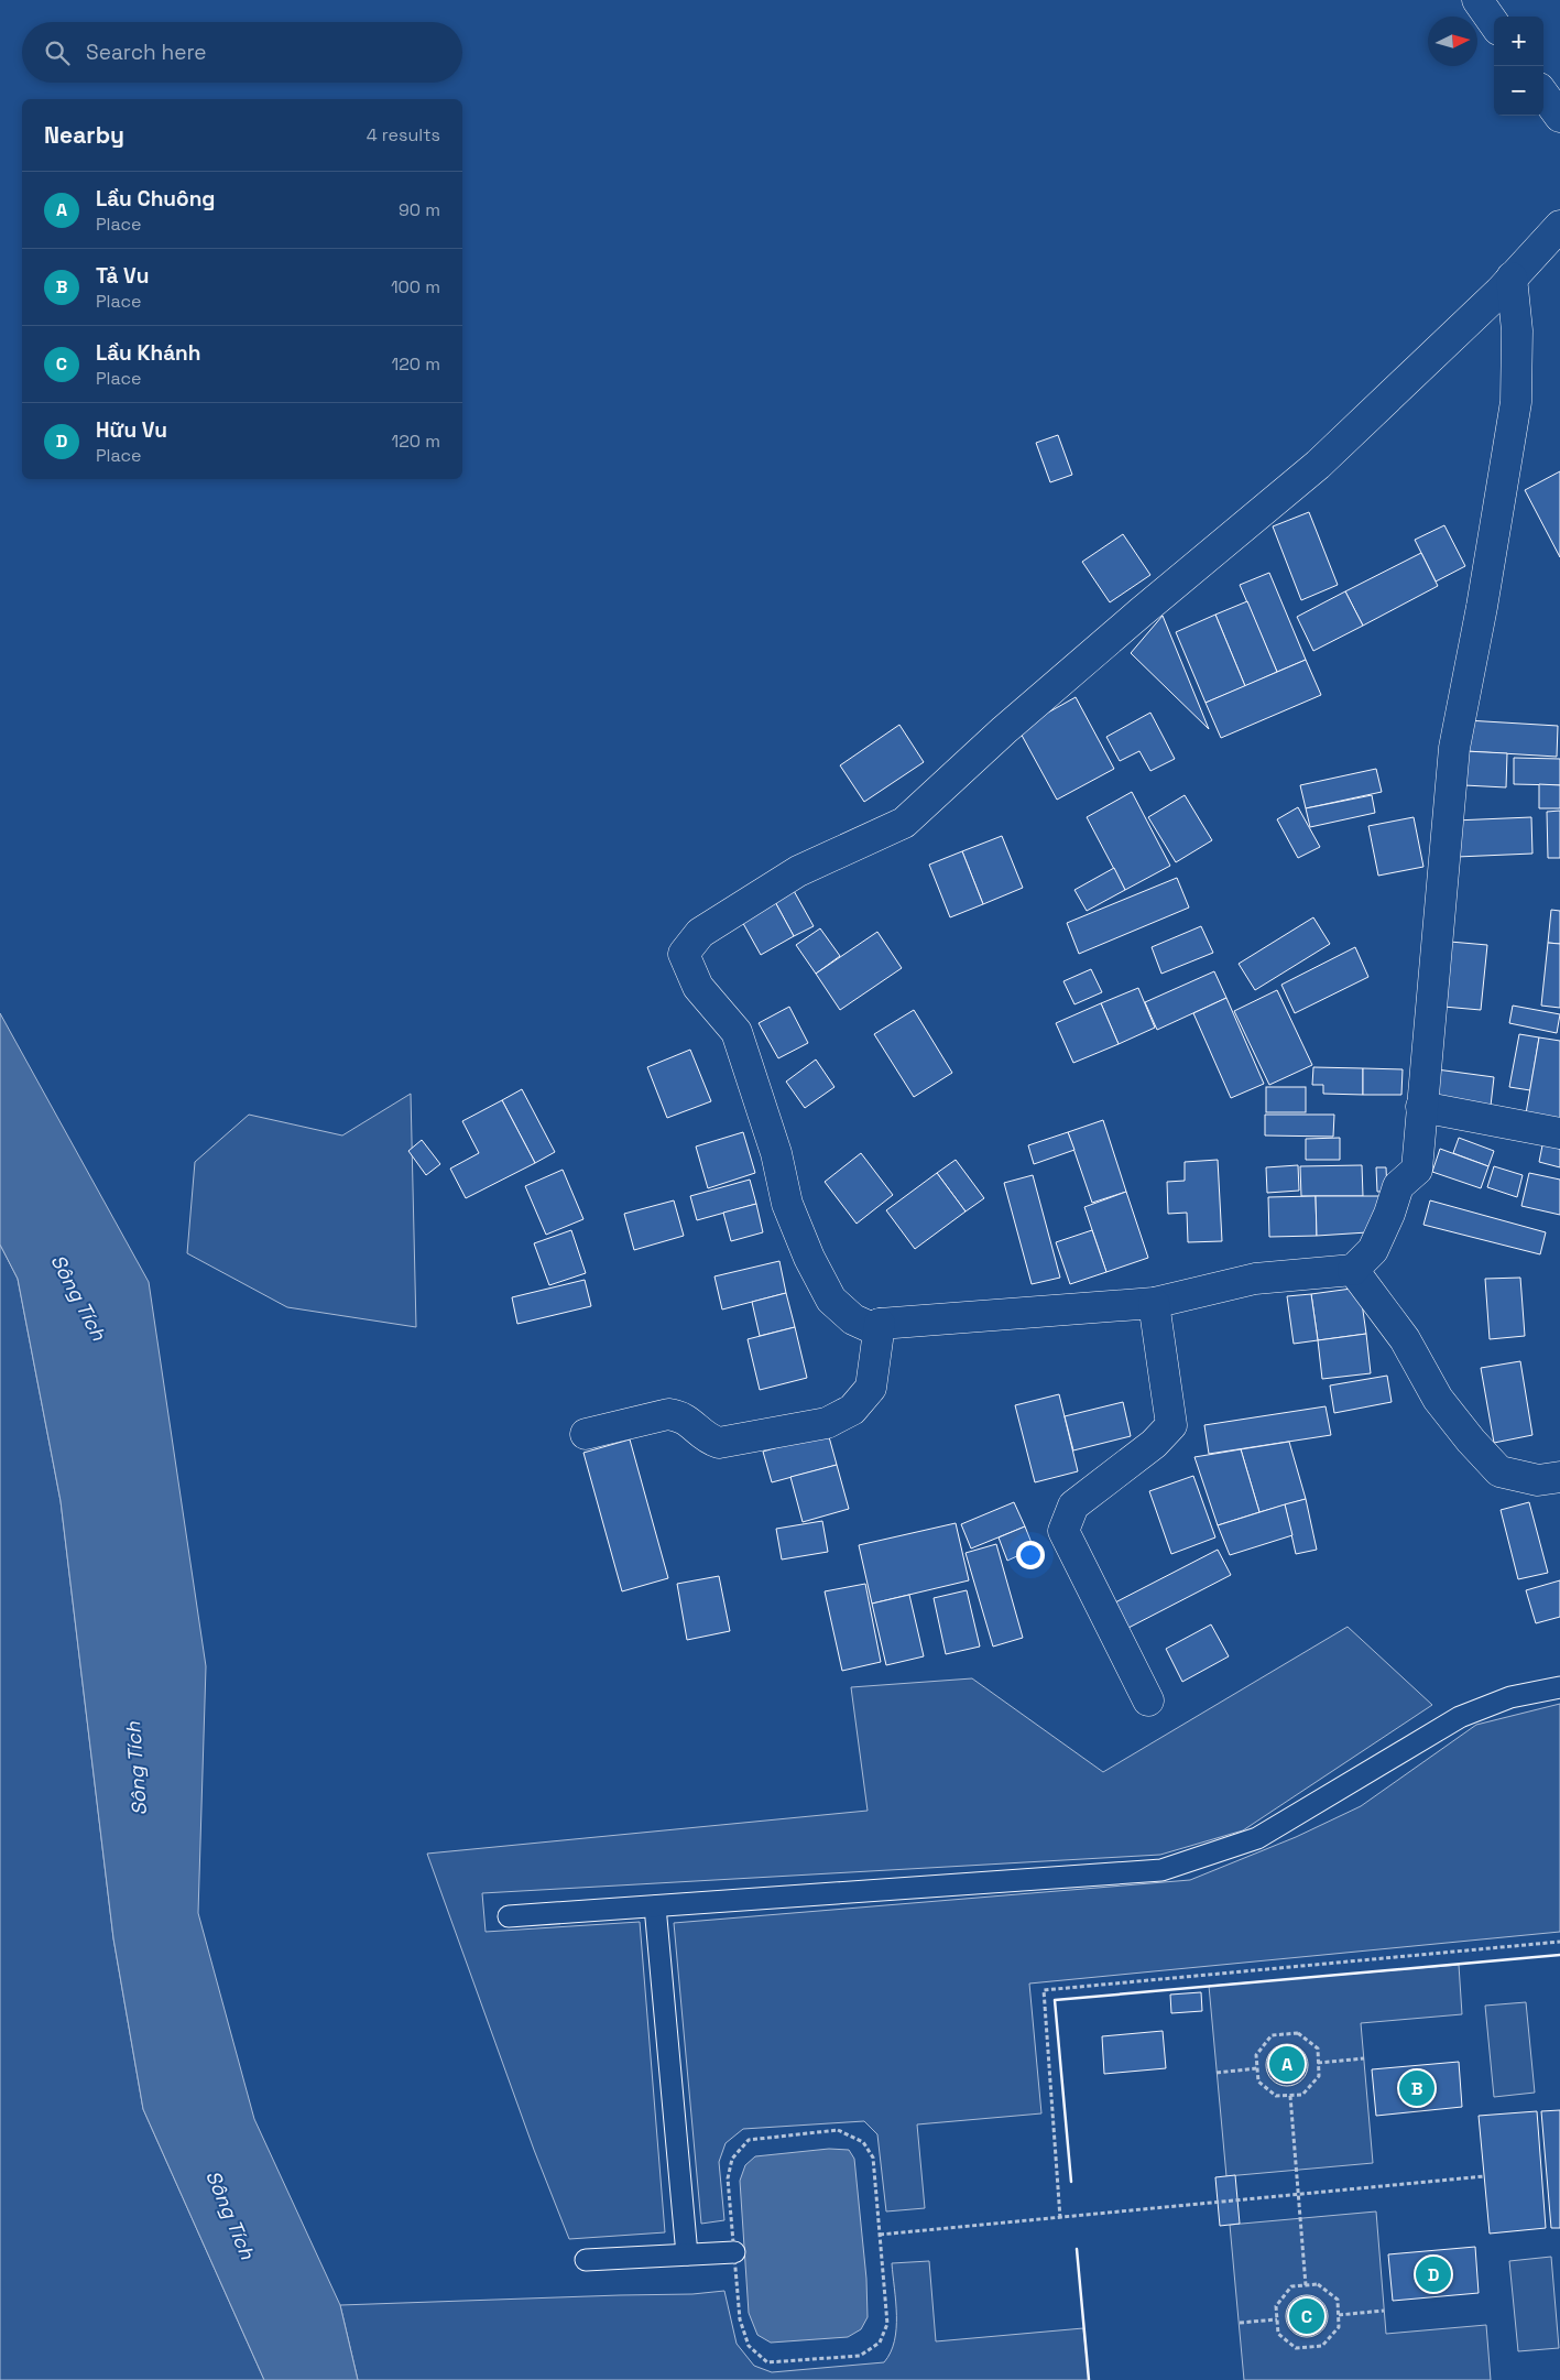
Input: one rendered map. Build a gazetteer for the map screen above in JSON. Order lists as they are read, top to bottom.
{
  "water": ["Sông Tích"],
  "north": "right",
  "page": {
    "map_buttons": ["+", "−"],
    "search": "Search here",
    "heading": ["Nearby", "4 results"],
    "list": [
      {
        "mark": "A",
        "name": "Lầu Chuông",
        "note": "Place",
        "value": "90 m"
      },
      {
        "mark": "B",
        "name": "Tả Vu",
        "note": "Place",
        "value": "100 m"
      },
      {
        "mark": "C",
        "name": "Lầu Khánh",
        "note": "Place",
        "value": "120 m"
      },
      {
        "mark": "D",
        "name": "Hữu Vu",
        "note": "Place",
        "value": "120 m"
      }
    ],
    "pins": [
      "A",
      "B",
      "D",
      "C"
    ]
  }
}
